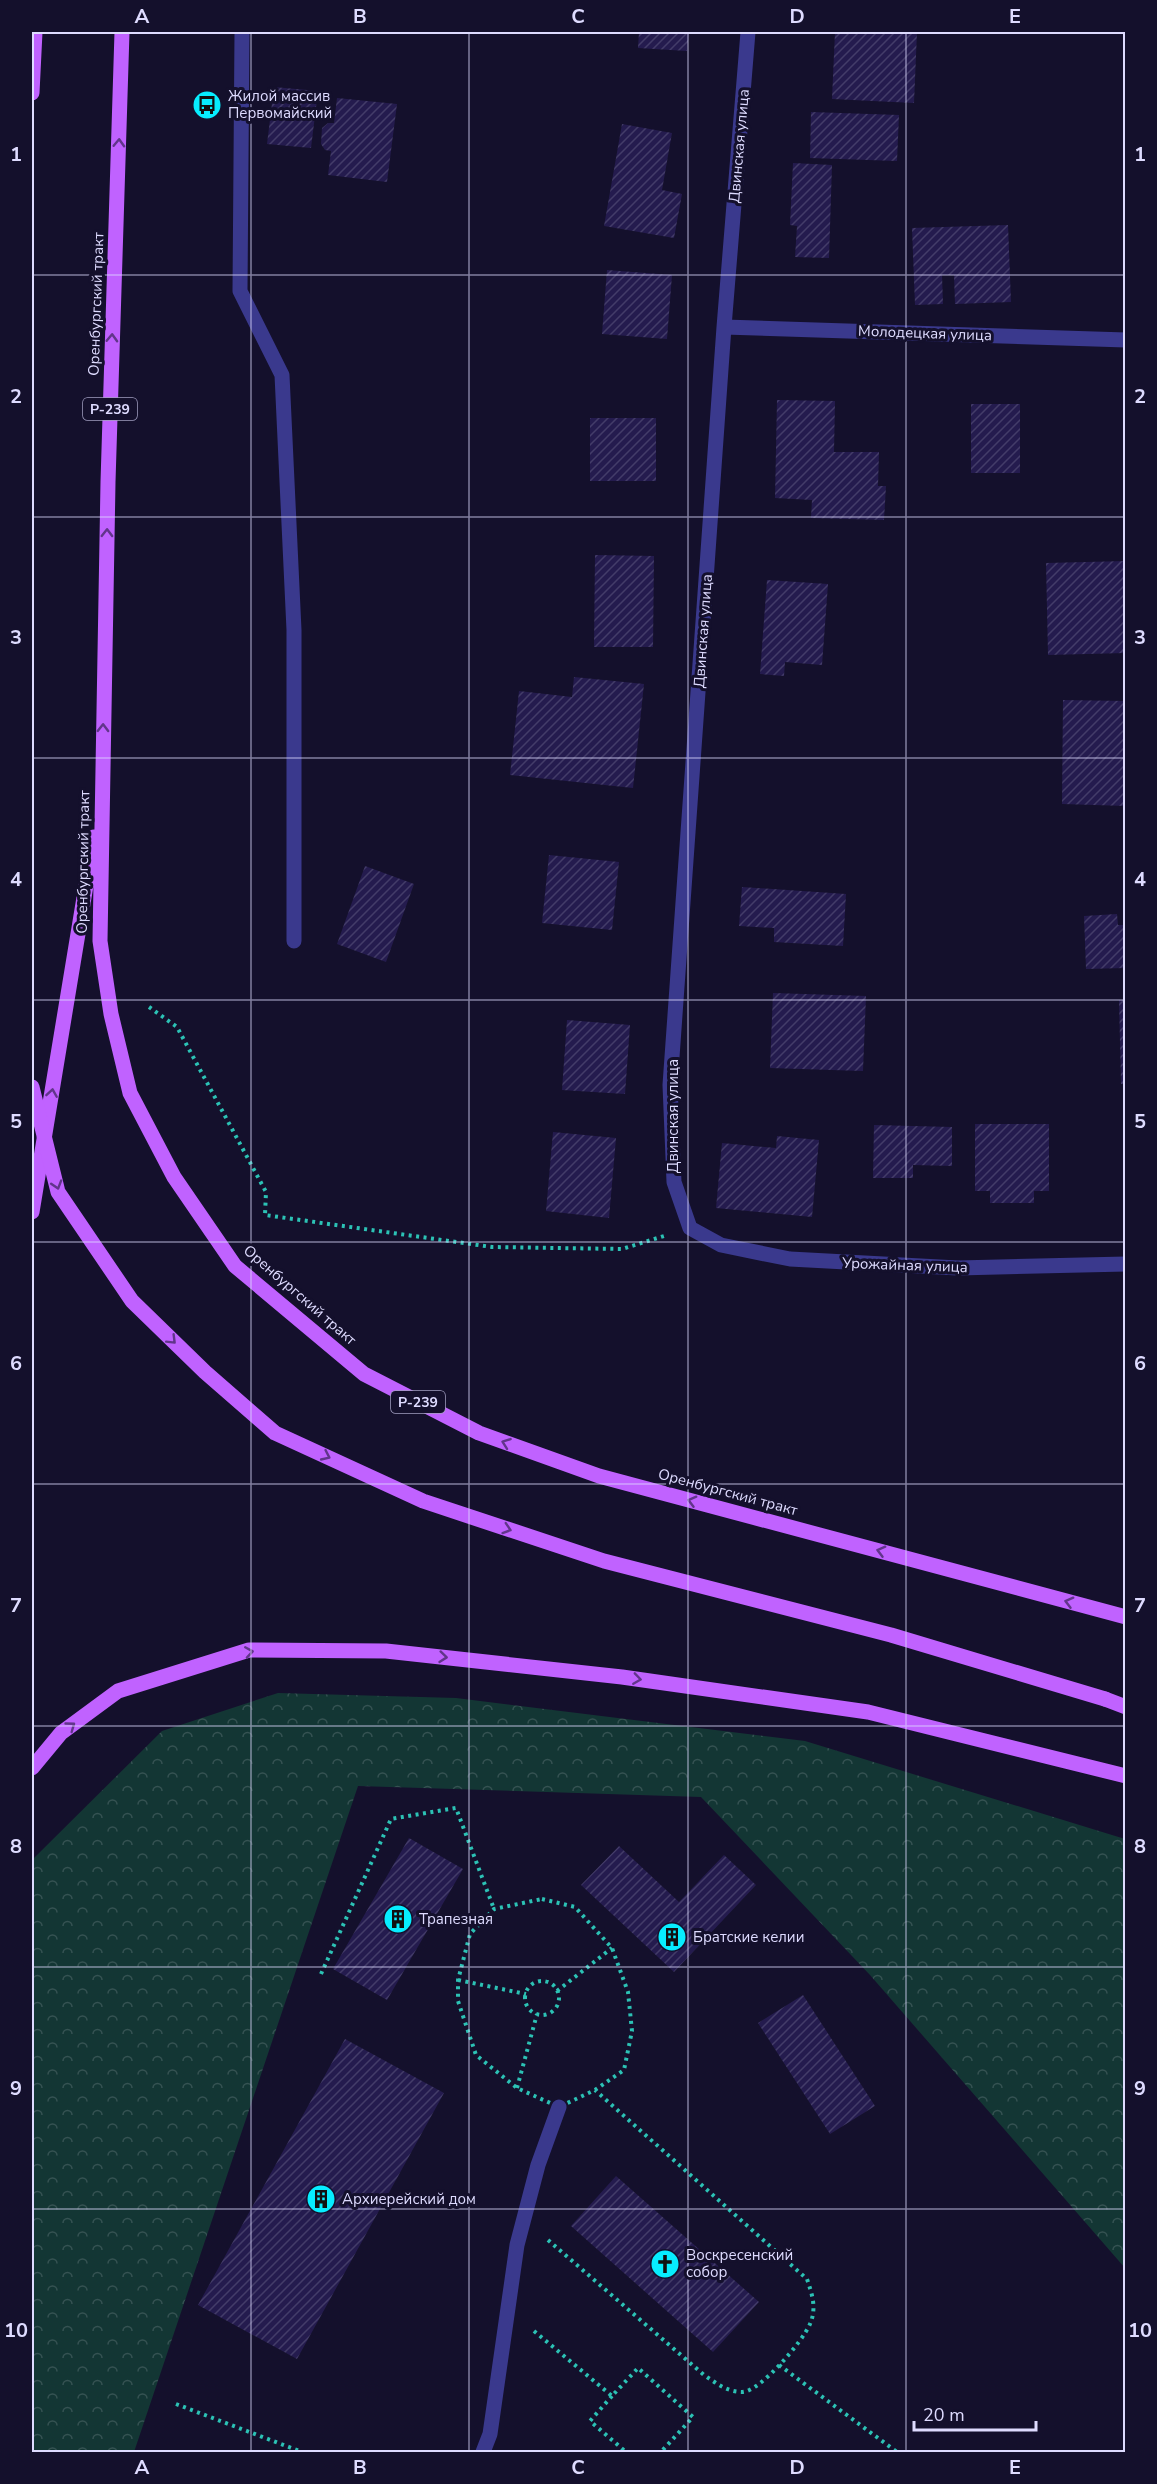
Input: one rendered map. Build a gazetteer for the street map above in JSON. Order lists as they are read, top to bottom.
{
  "streets": {
    "main road": ["Оренбургский тракт", "Р-239"],
    "street": ["Двинская улица", "Молодецкая улица", "Урожайная улица"]
  },
  "crossings": [
    ["Двинская улица", "Молодецкая улица"],
    ["Двинская улица", "Урожайная улица"]
  ],
  "one_way": ["Оренбургский тракт"],
  "places": {
    "bus stop": ["Жилой массив Первомайский"],
    "building": ["Трапезная", "Братские келии", "Архиерейский дом"],
    "church": ["Воскресенский собор"]
  },
  "scale_bar": "20 m",
  "grid": {
    "columns": [
      "A",
      "B",
      "C",
      "D",
      "E"
    ],
    "rows": [
      "1",
      "2",
      "3",
      "4",
      "5",
      "6",
      "7",
      "8",
      "9",
      "10"
    ]
  }
}
